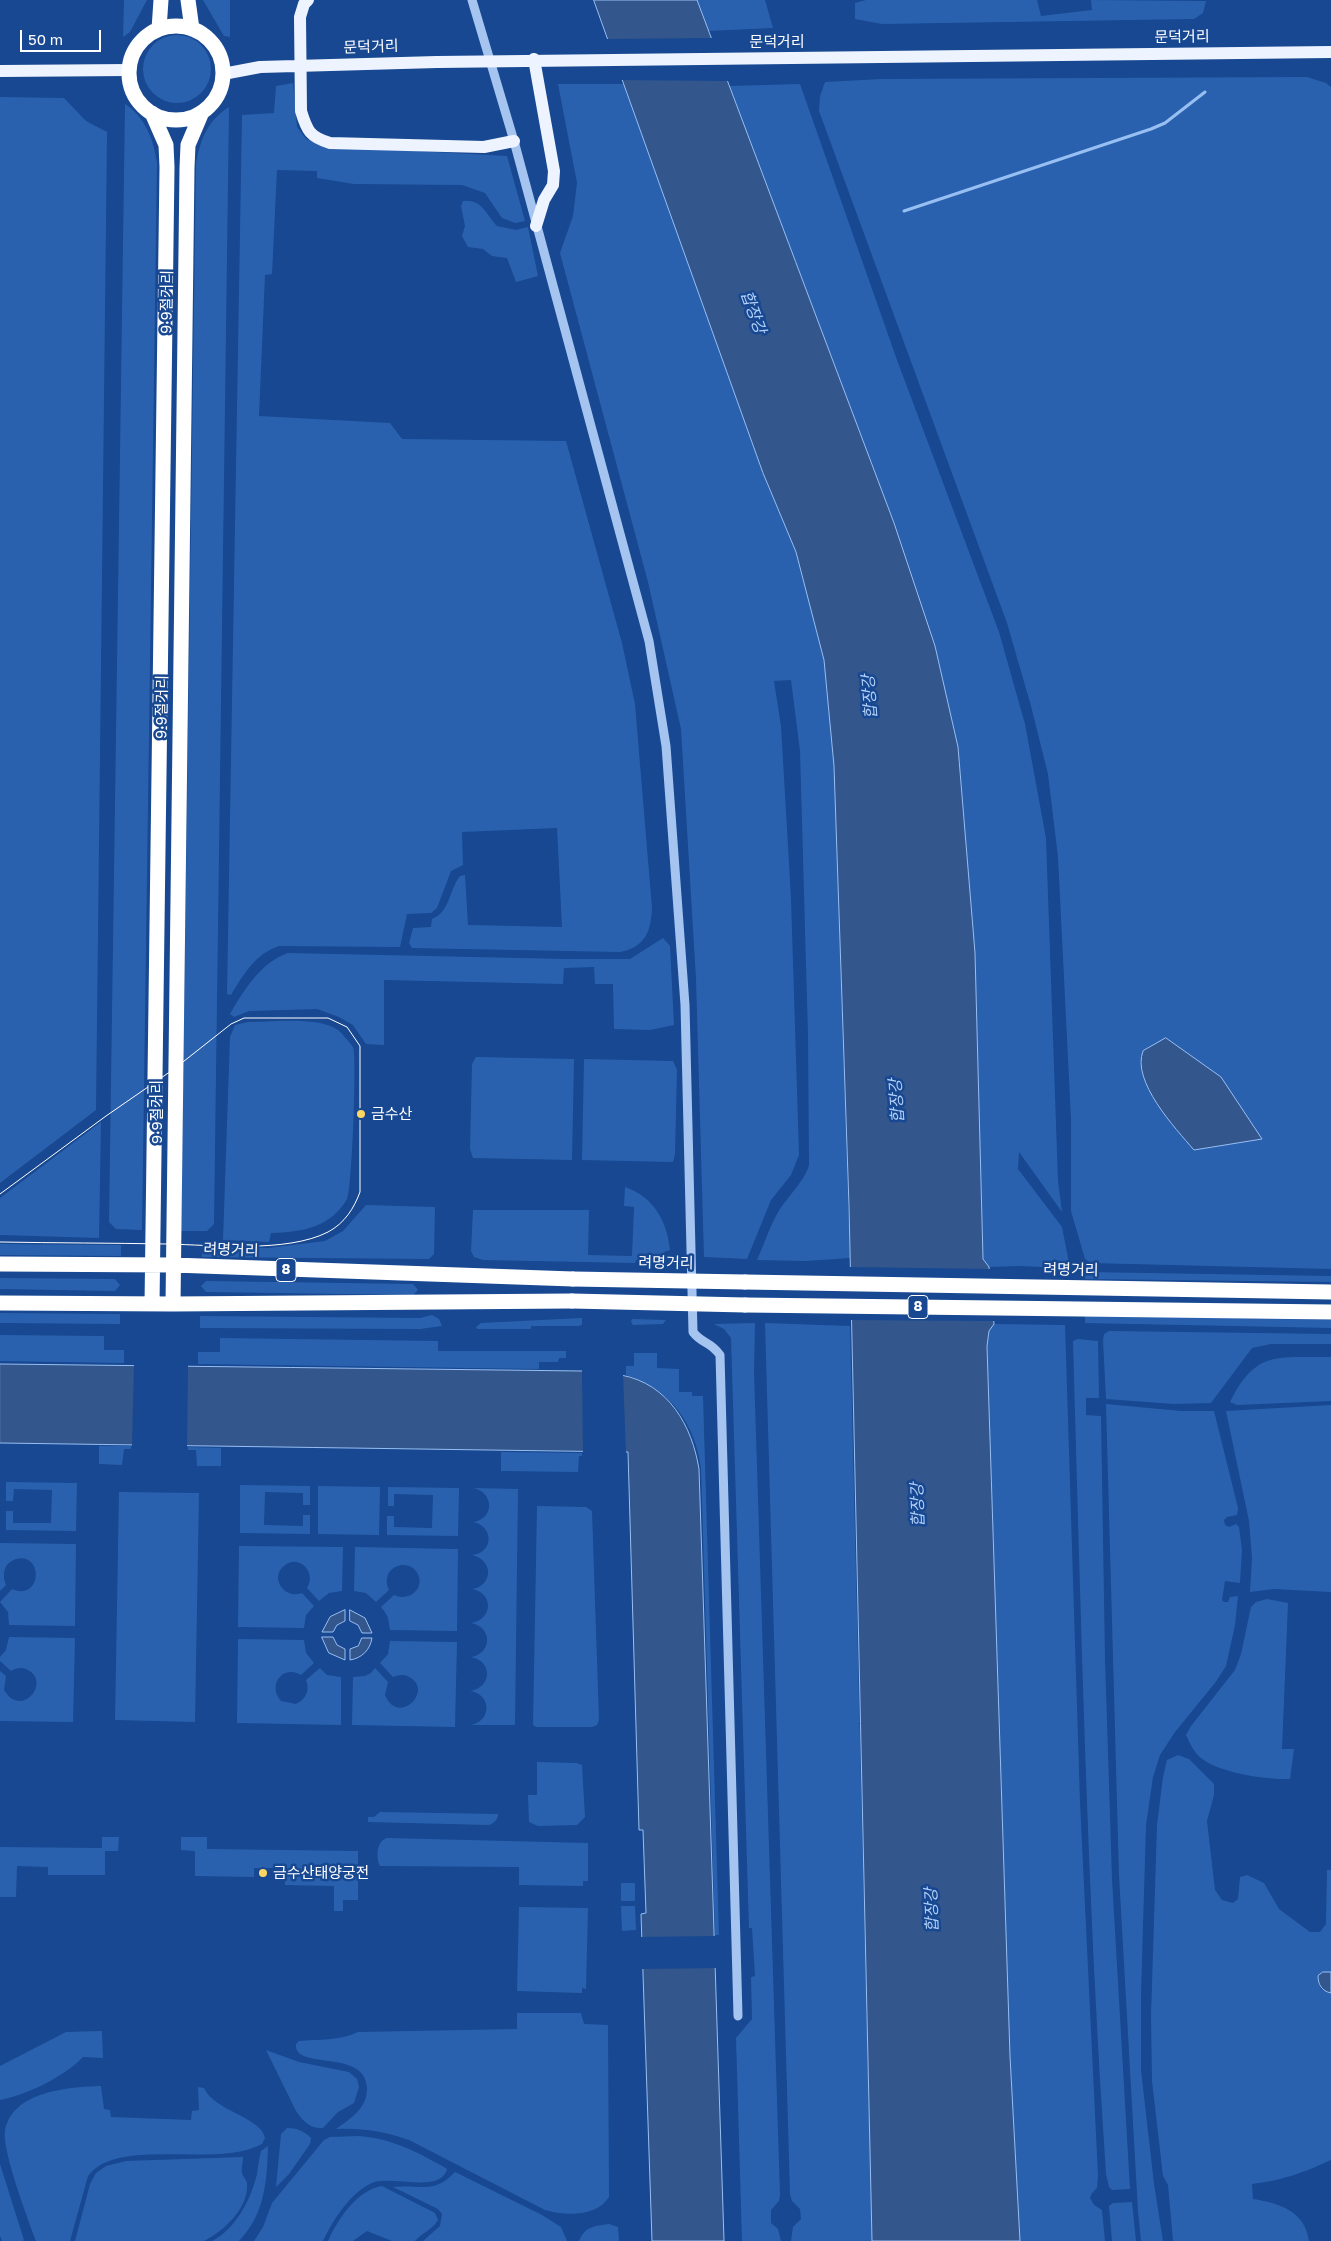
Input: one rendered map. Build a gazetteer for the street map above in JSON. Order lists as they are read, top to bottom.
{
  "streets": {
    "highway": ["9·9절거리", "려명거리", "8"],
    "main road": ["문덕거리"]
  },
  "crossings": [
    ["문덕거리", "9·9절거리"],
    ["9·9절거리", "려명거리"],
    ["9·9절거리", "8"]
  ],
  "water": ["합장강"],
  "places": ["금수산", "금수산태양궁전"],
  "scale_bar": "50 m"
}
